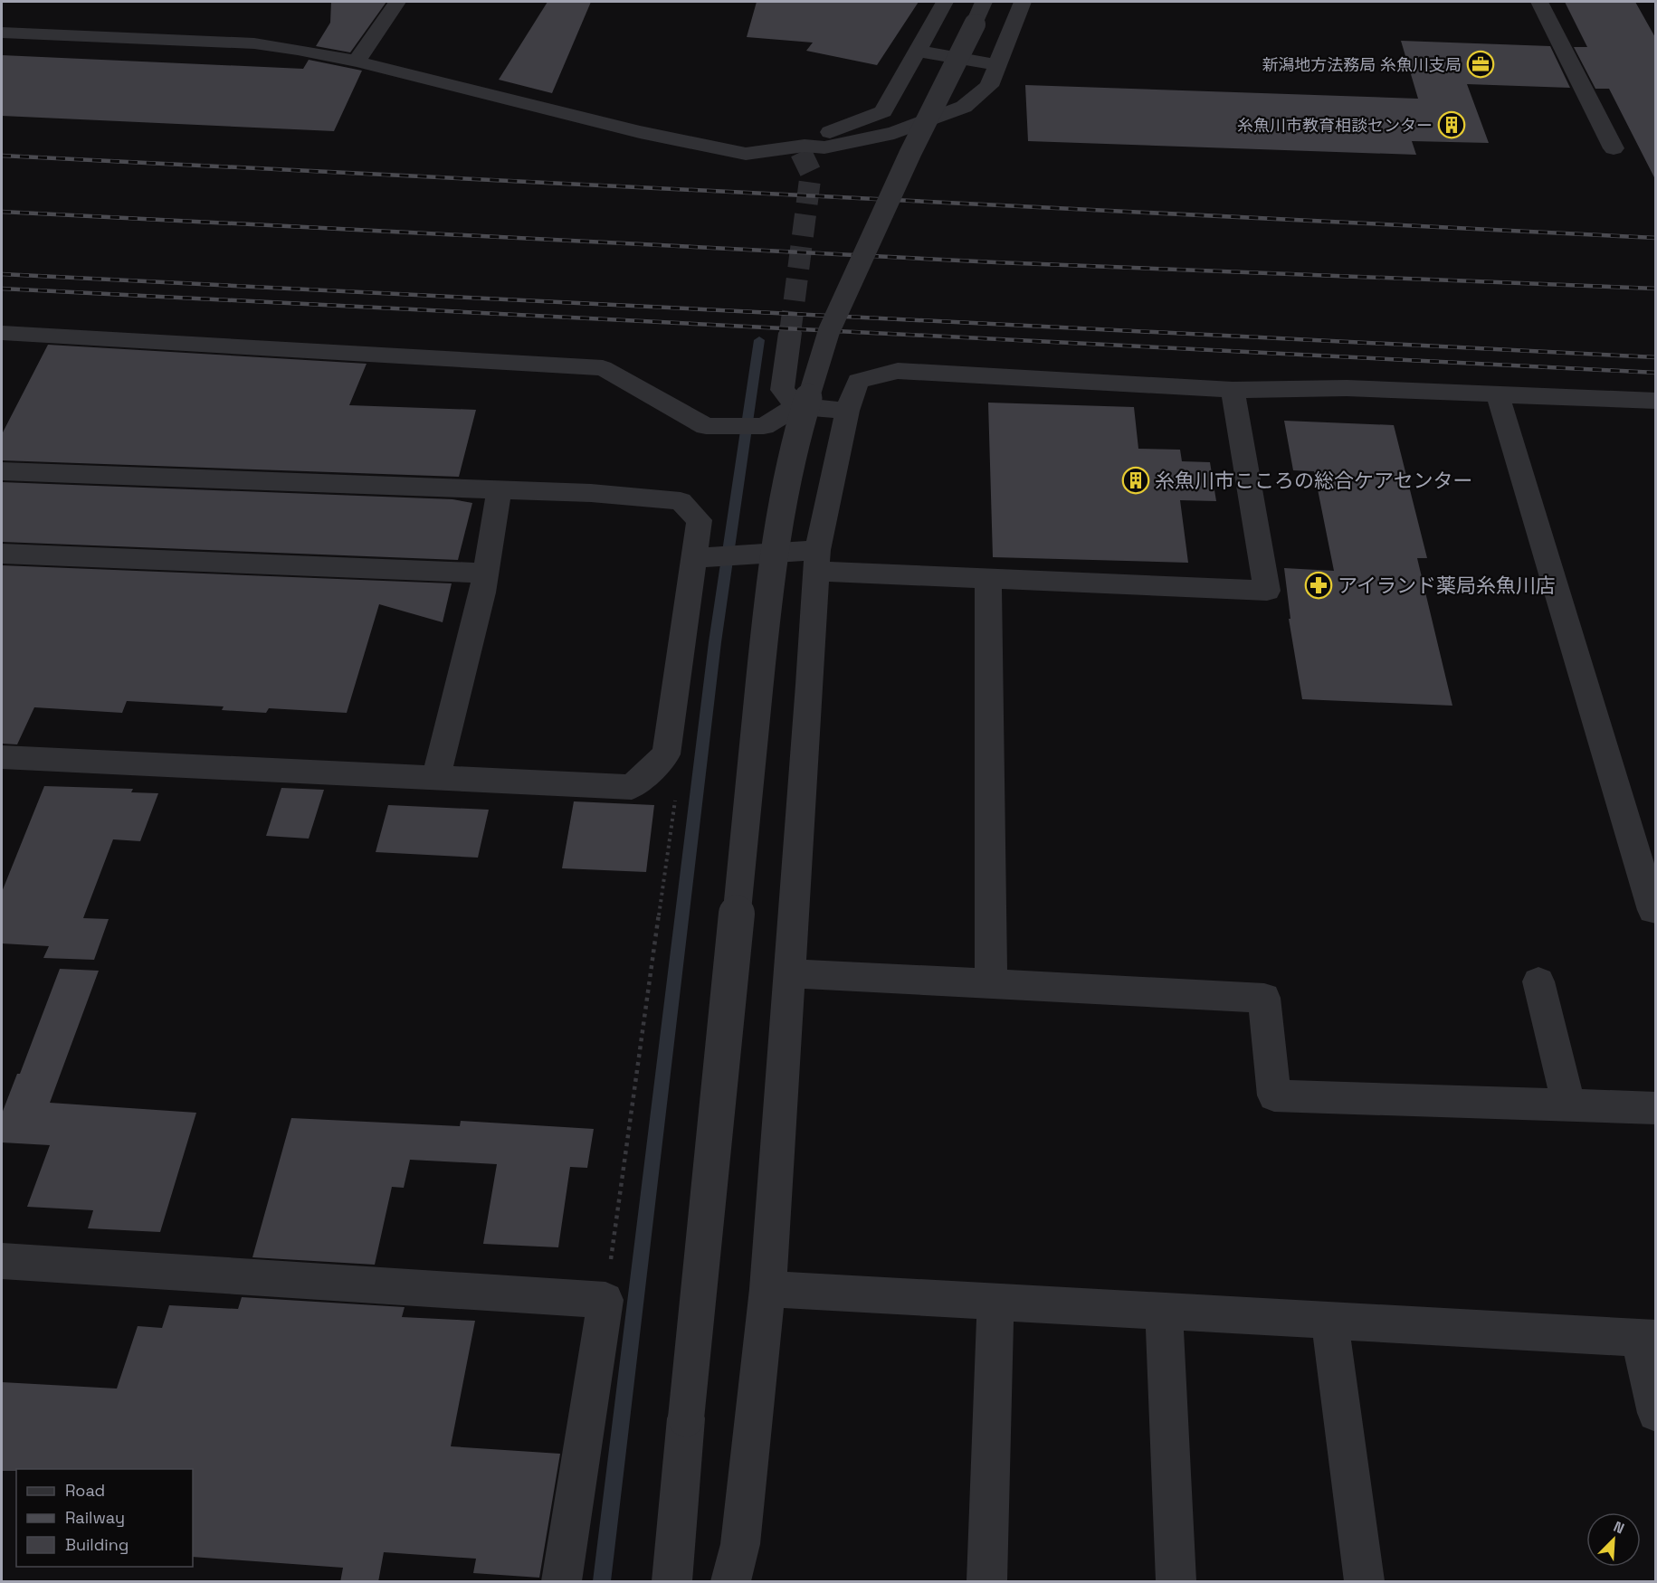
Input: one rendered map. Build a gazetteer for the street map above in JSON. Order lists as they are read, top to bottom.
{
  "places": {
    "office": ["新潟地方法務局 糸魚川支局"],
    "building": ["糸魚川市教育相談センター", "糸魚川市こころの総合ケアセンター"],
    "pharmacy": ["アイランド薬局糸魚川店"]
  },
  "legend": ["Road", "Railway", "Building"],
  "north": "top right"
}
